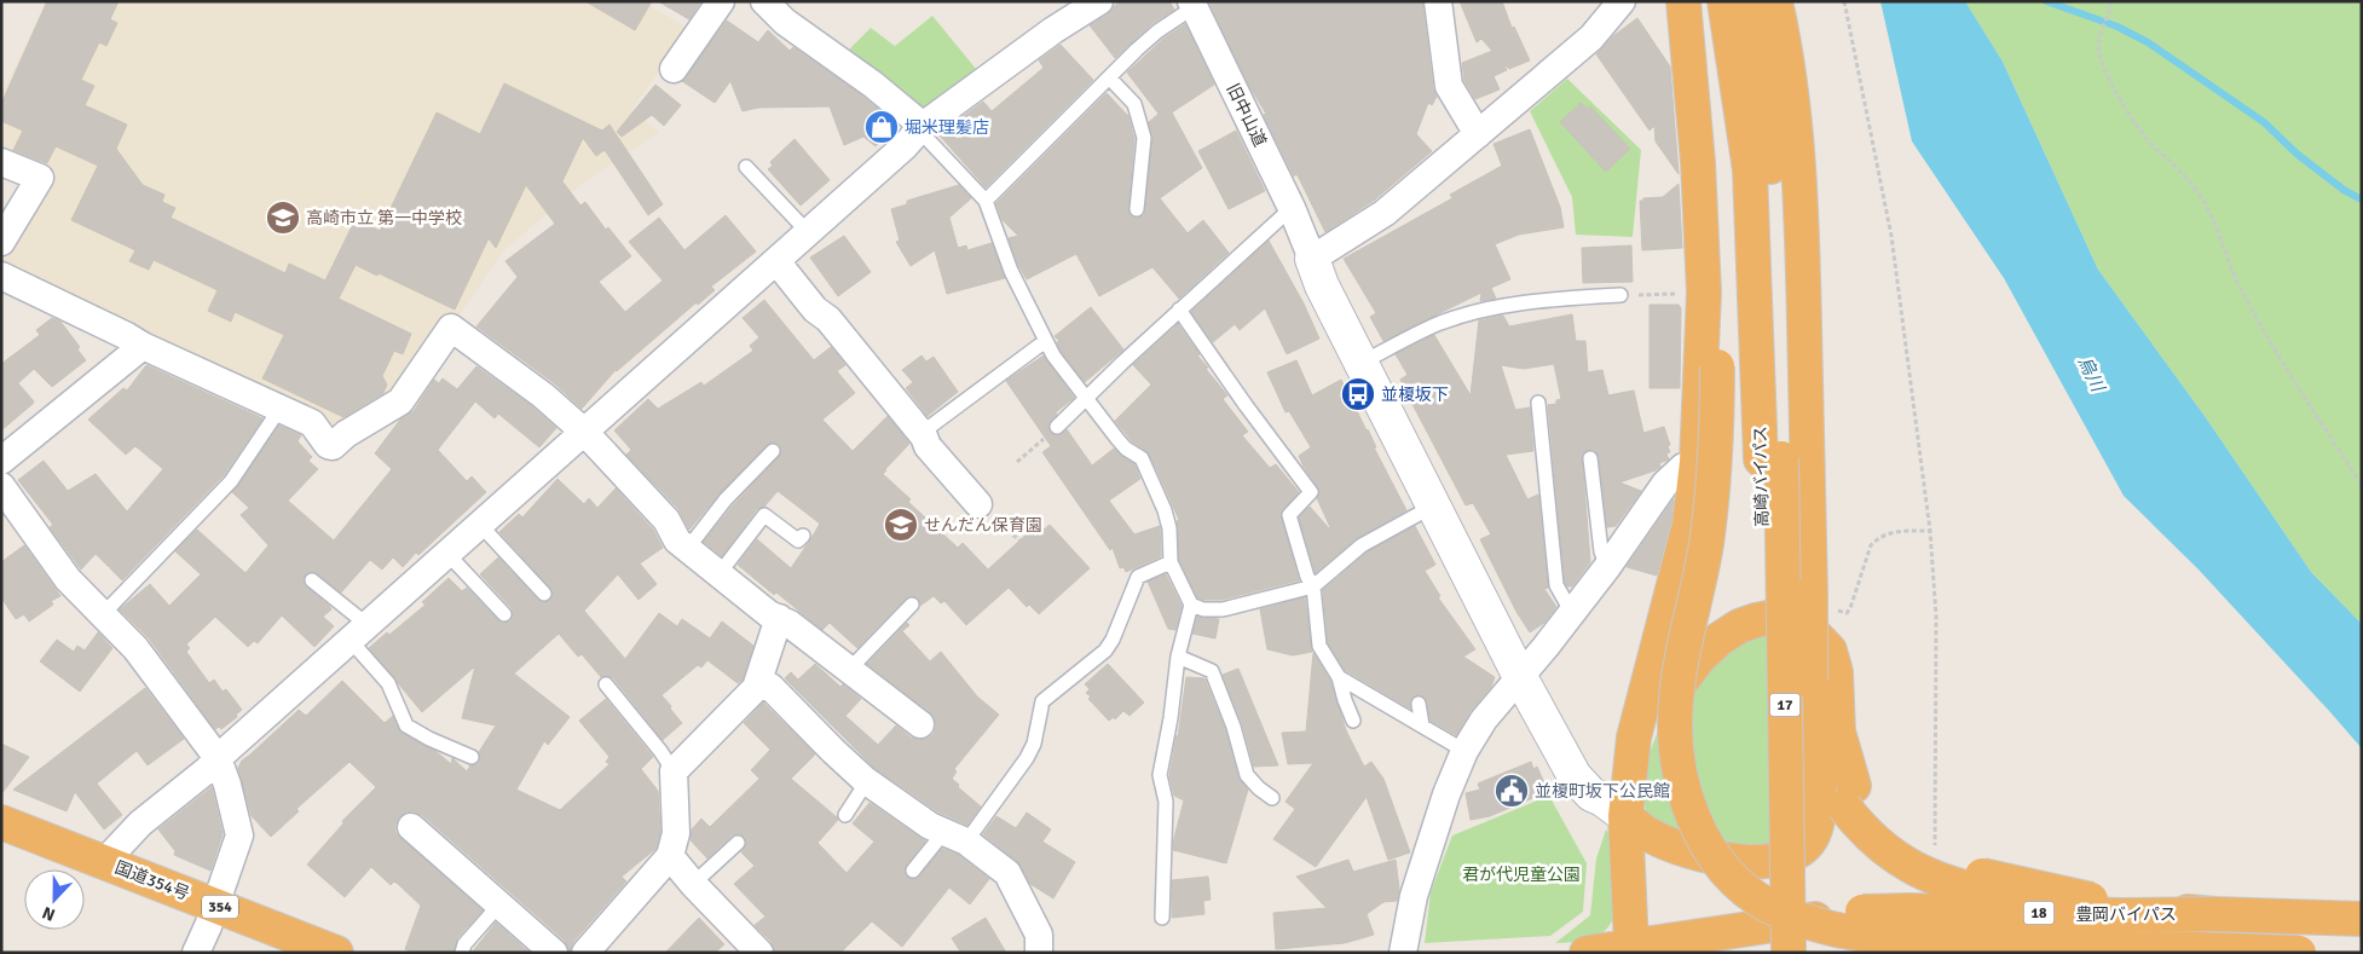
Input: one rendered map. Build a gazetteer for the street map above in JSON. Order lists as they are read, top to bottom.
{
  "streets": {
    "highway": [
      "高崎バイパス",
      "17",
      "国道354号",
      "354",
      "18",
      "豊岡バイパス"
    ],
    "street": ["旧中山道"]
  },
  "crossings": [
    ["高崎バイパス", "17"],
    ["17", "豊岡バイパス"]
  ],
  "water": ["烏川"],
  "parks": ["君が代児童公園"],
  "places": {
    "shop": ["堀米理髪店"],
    "school or university": ["高崎市立 第一中学校", "せんだん保育園"],
    "bus stop": ["並榎坂下"],
    "public building": ["並榎町坂下公民館"]
  },
  "north": "bottom"
}
